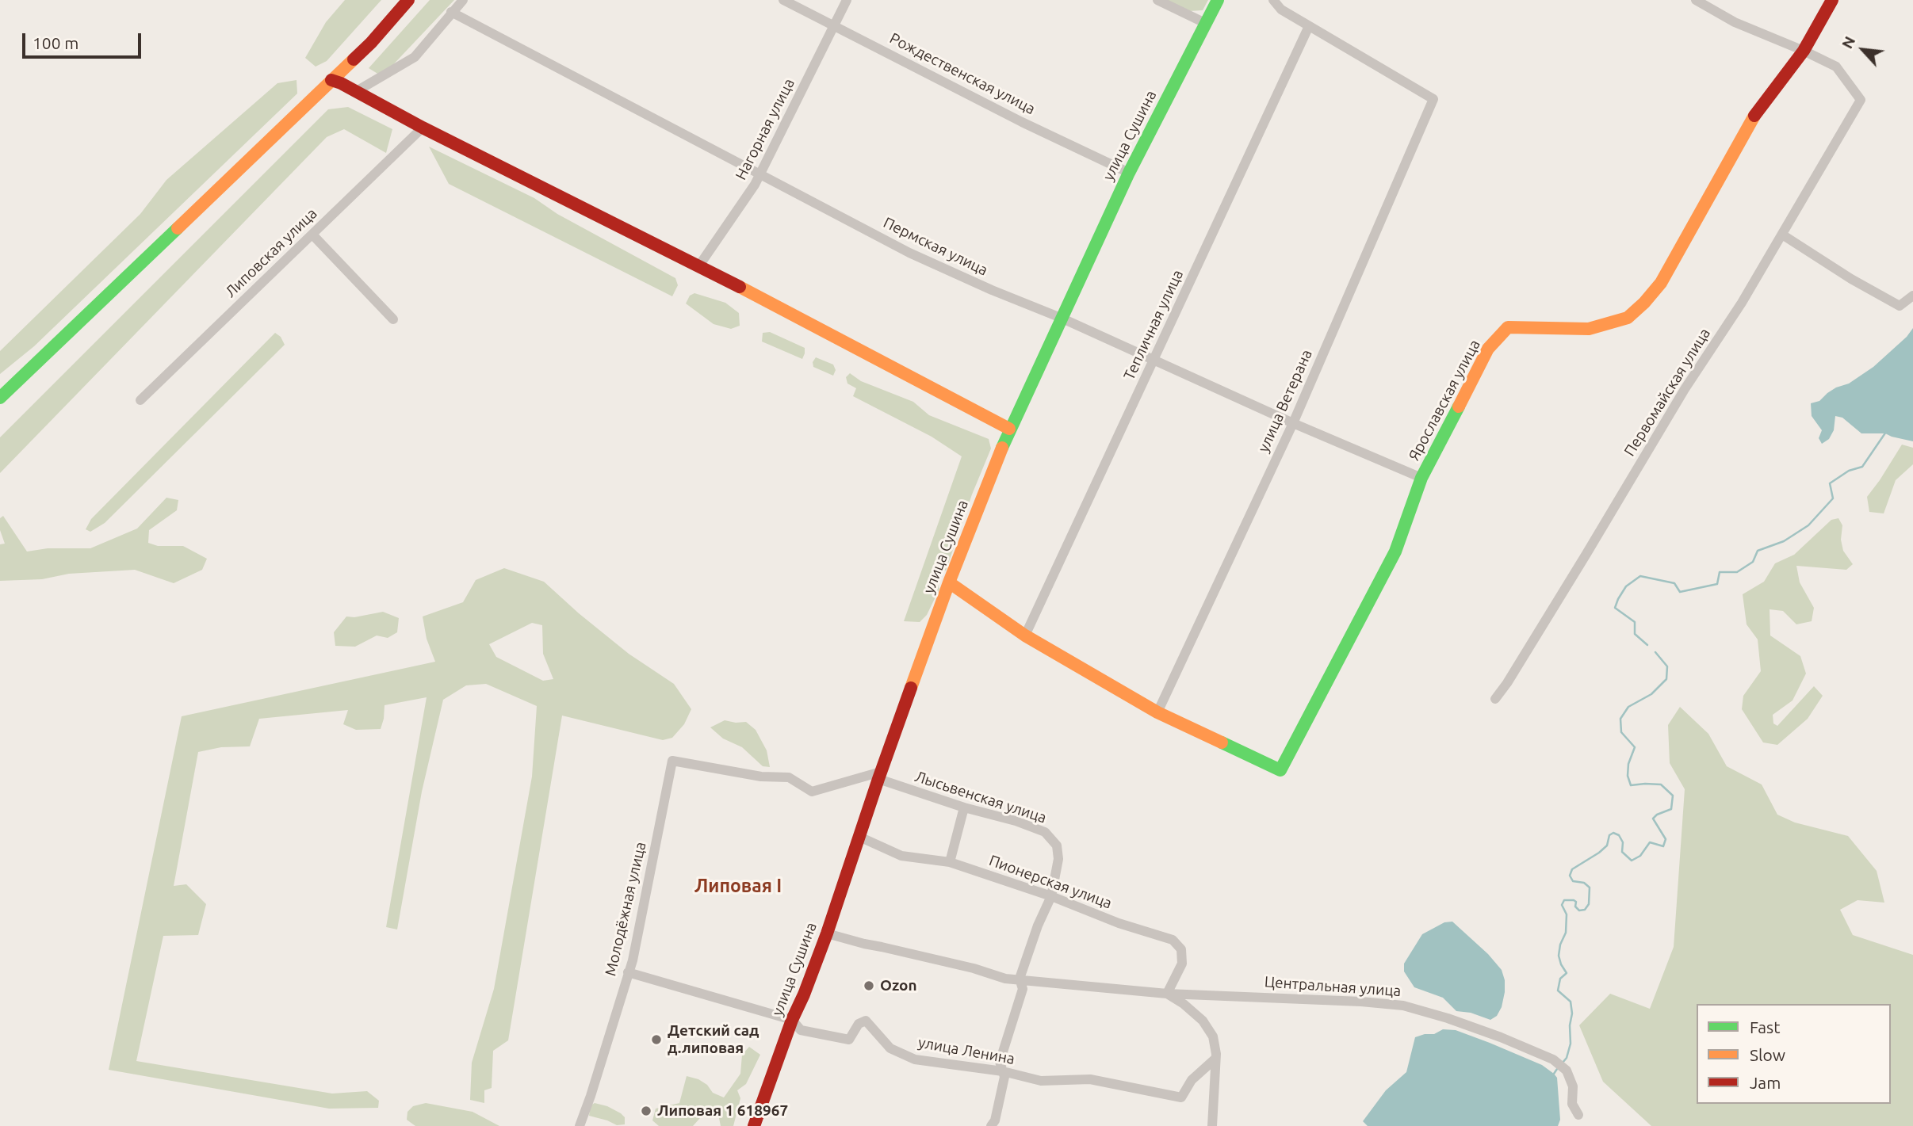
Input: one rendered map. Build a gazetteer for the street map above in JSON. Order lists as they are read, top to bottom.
{
  "streets": {
    "street": [
      "Рождественская улица",
      "Нагорная улица",
      "улица Сушина",
      "Пермская улица",
      "Липовская улица",
      "Тепличная улица",
      "Первомайская улица",
      "Ярославская улица",
      "улица Ветерана",
      "Лысьвенская улица",
      "Пионерская улица",
      "Молодёжная улица",
      "Центральная улица",
      "улица Ленина"
    ]
  },
  "crossings": [
    ["Рождественская улица", "Нагорная улица"],
    ["Рождественская улица", "улица Сушина"],
    ["Нагорная улица", "Пермская улица"],
    ["улица Сушина", "Пермская улица"],
    ["улица Сушина", "Лысьвенская улица"],
    ["улица Сушина", "Пионерская улица"],
    ["улица Сушина", "Молодёжная улица"],
    ["улица Сушина", "Центральная улица"],
    ["улица Сушина", "улица Ленина"],
    ["Пермская улица", "Тепличная улица"],
    ["Пермская улица", "Ярославская улица"],
    ["Пермская улица", "улица Ветерана"],
    ["Тепличная улица", "улица Ветерана"],
    ["Первомайская улица", "Ярославская улица"],
    ["Ярославская улица", "улица Ветерана"],
    ["Лысьвенская улица", "Пионерская улица"],
    ["Лысьвенская улица", "Молодёжная улица"],
    ["Пионерская улица", "Центральная улица"],
    ["Молодёжная улица", "улица Ленина"],
    ["Центральная улица", "улица Ленина"]
  ],
  "districts": ["Липовая I"],
  "places": ["Ozon", "Детский сад д.липовая", "Липовая 1 618967"],
  "legend": ["Fast", "Slow", "Jam"],
  "scale_bar": "100 m",
  "north": "top left"
}
